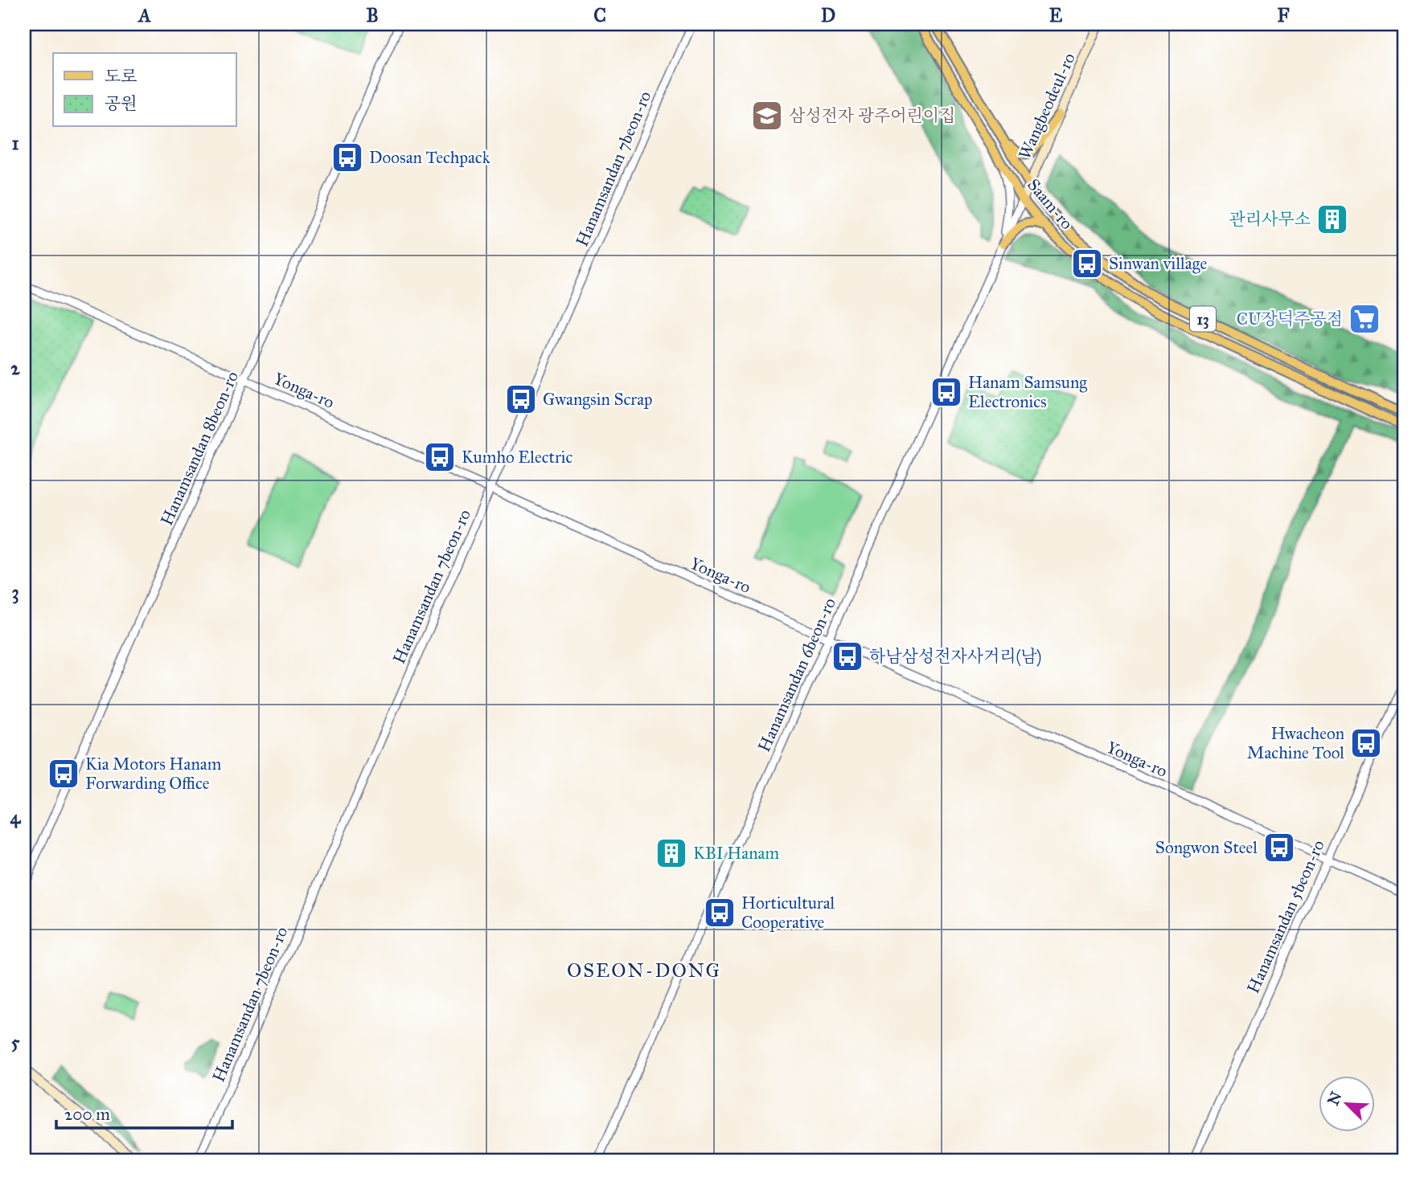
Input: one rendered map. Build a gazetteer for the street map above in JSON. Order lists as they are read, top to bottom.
{
  "streets": {
    "main road": ["Wangbeodeul-ro", "Saam-ro", "13"],
    "street": [
      "Hanamsandan 7beon-ro",
      "Yonga-ro",
      "Hanamsandan 8beon-ro",
      "Hanamsandan 6beon-ro",
      "Hanamsandan 5beon-ro"
    ]
  },
  "crossings": [
    ["Wangbeodeul-ro", "Saam-ro"],
    ["Wangbeodeul-ro", "Hanamsandan 6beon-ro"],
    ["Hanamsandan 7beon-ro", "Yonga-ro"],
    ["Saam-ro", "Hanamsandan 6beon-ro"],
    ["Yonga-ro", "Hanamsandan 8beon-ro"],
    ["Yonga-ro", "Hanamsandan 6beon-ro"],
    ["Yonga-ro", "Hanamsandan 5beon-ro"]
  ],
  "districts": ["OSEON-DONG"],
  "places": {
    "school or university": ["삼성전자 광주어린이집"],
    "bus stop": [
      "Doosan Techpack",
      "Sinwan village",
      "Hanam Samsung Electronics",
      "Gwangsin Scrap",
      "Kumho Electric",
      "하남삼성전자사거리(남)",
      "Hwacheon Machine Tool",
      "Kia Motors Hanam Forwarding Office",
      "Songwon Steel",
      "Horticultural Cooperative"
    ],
    "building": ["관리사무소", "KBI Hanam"],
    "supermarket": ["CU장덕주공점"]
  },
  "legend": ["도로", "공원"],
  "scale_bar": "200 m",
  "north": "top left",
  "grid": {
    "columns": [
      "A",
      "B",
      "C",
      "D",
      "E",
      "F"
    ],
    "rows": [
      "1",
      "2",
      "3",
      "4",
      "5"
    ]
  }
}
